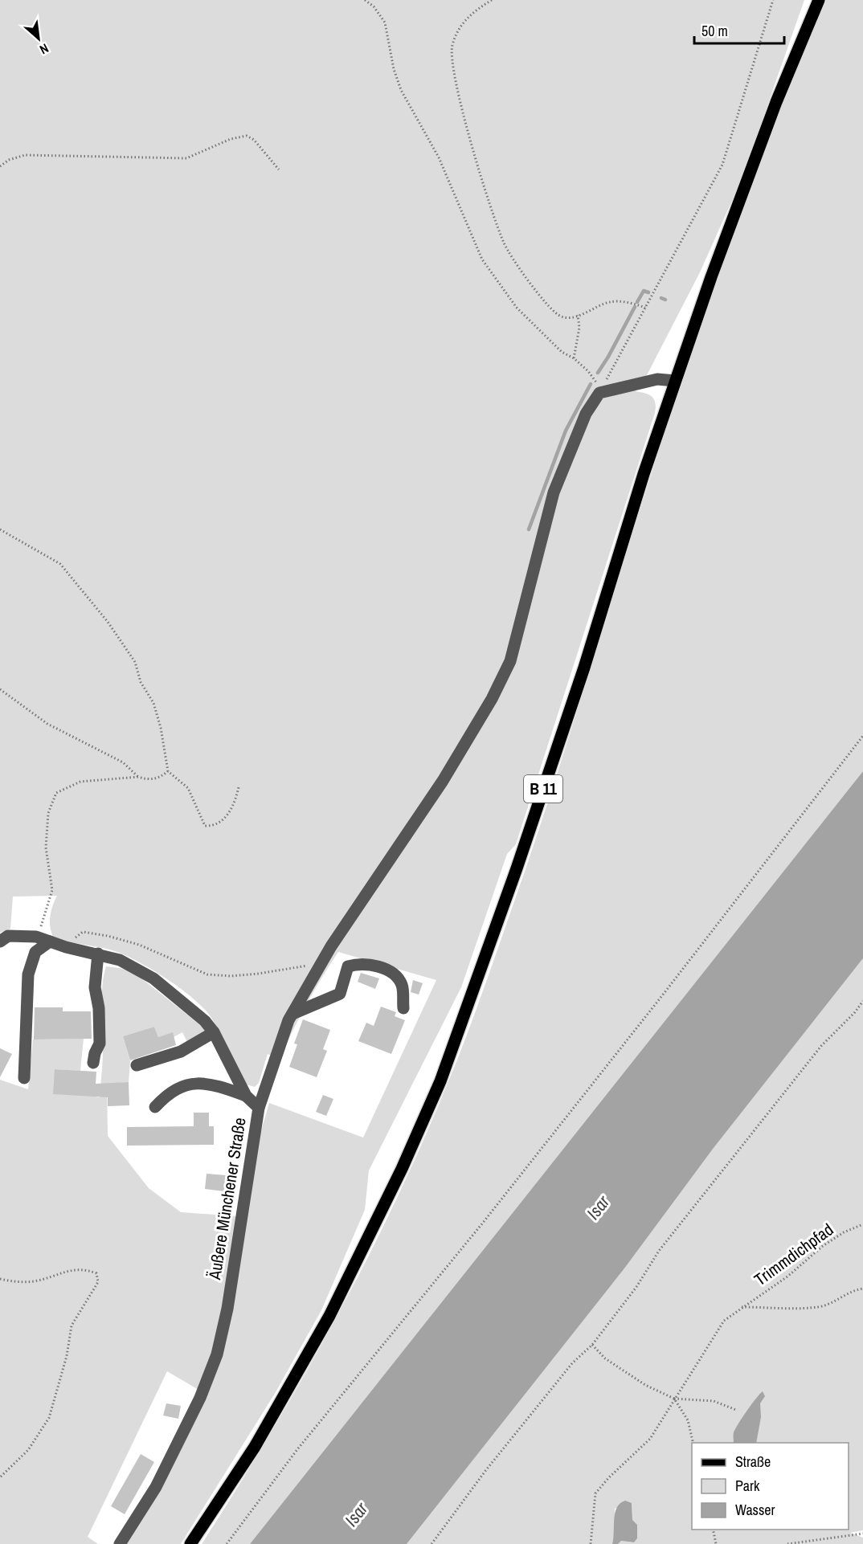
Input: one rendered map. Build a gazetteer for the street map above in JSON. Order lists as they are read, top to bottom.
{
  "streets": {
    "main road": ["B 11"],
    "street": ["Äußere Münchener Straße"],
    "path": ["Trimmdichpfad"]
  },
  "water": ["Isar"],
  "legend": ["Straße", "Park", "Wasser"],
  "scale_bar": "50 m",
  "north": "bottom right"
}
